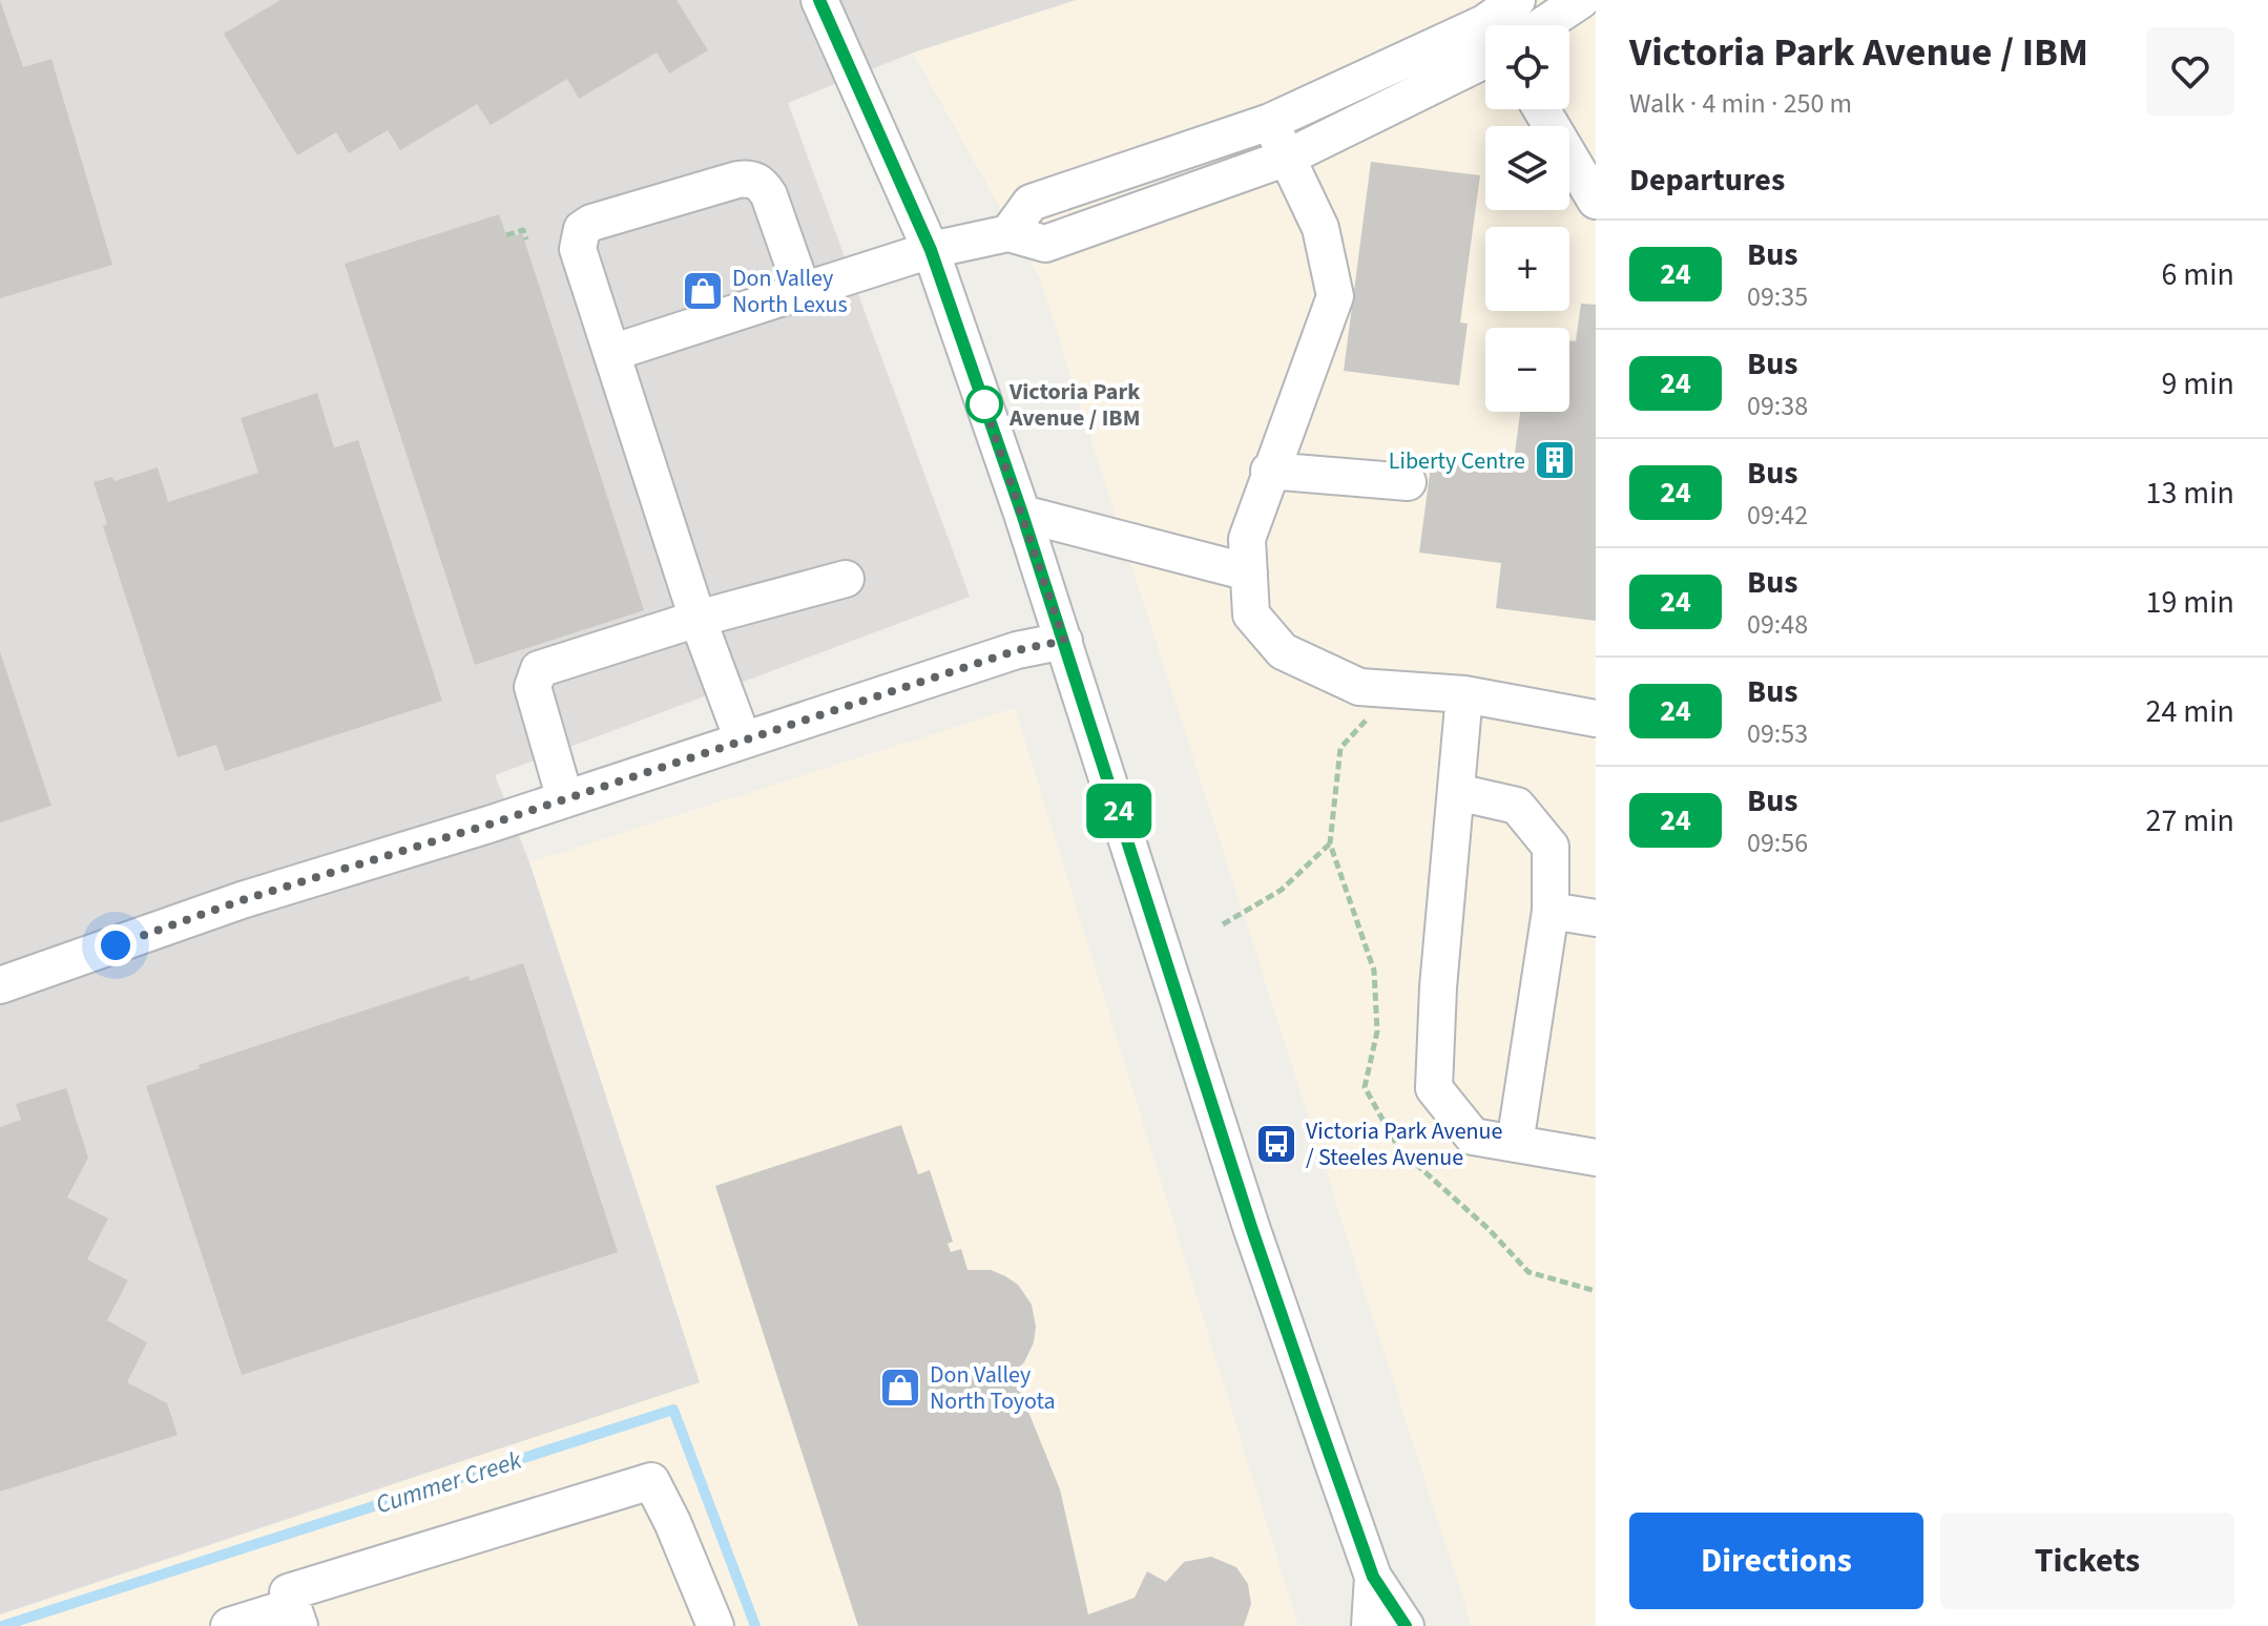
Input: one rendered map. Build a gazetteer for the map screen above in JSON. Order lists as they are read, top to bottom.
{
  "water": ["Cummer Creek"],
  "places": {
    "shop": ["Don Valley North Lexus", "Don Valley North Toyota"],
    "other": ["Victoria Park Avenue / IBM"],
    "building": ["Liberty Centre"],
    "bus stop": ["Victoria Park Avenue / Steeles Avenue"]
  },
  "lines": ["bus line 24"],
  "page": {
    "on_map": "24",
    "heading": [
      ["Victoria Park Avenue / IBM", "Walk · 4 min · 250 m"],
      "Departures"
    ],
    "map_buttons": ["+", "−"],
    "list": [
      {
        "mark": "24",
        "name": "Bus",
        "note": "09:35",
        "value": "6 min"
      },
      {
        "mark": "24",
        "name": "Bus",
        "note": "09:38",
        "value": "9 min"
      },
      {
        "mark": "24",
        "name": "Bus",
        "note": "09:42",
        "value": "13 min"
      },
      {
        "mark": "24",
        "name": "Bus",
        "note": "09:48",
        "value": "19 min"
      },
      {
        "mark": "24",
        "name": "Bus",
        "note": "09:53",
        "value": "24 min"
      },
      {
        "mark": "24",
        "name": "Bus",
        "note": "09:56",
        "value": "27 min"
      }
    ],
    "buttons": ["Directions", "Tickets"]
  }
}
